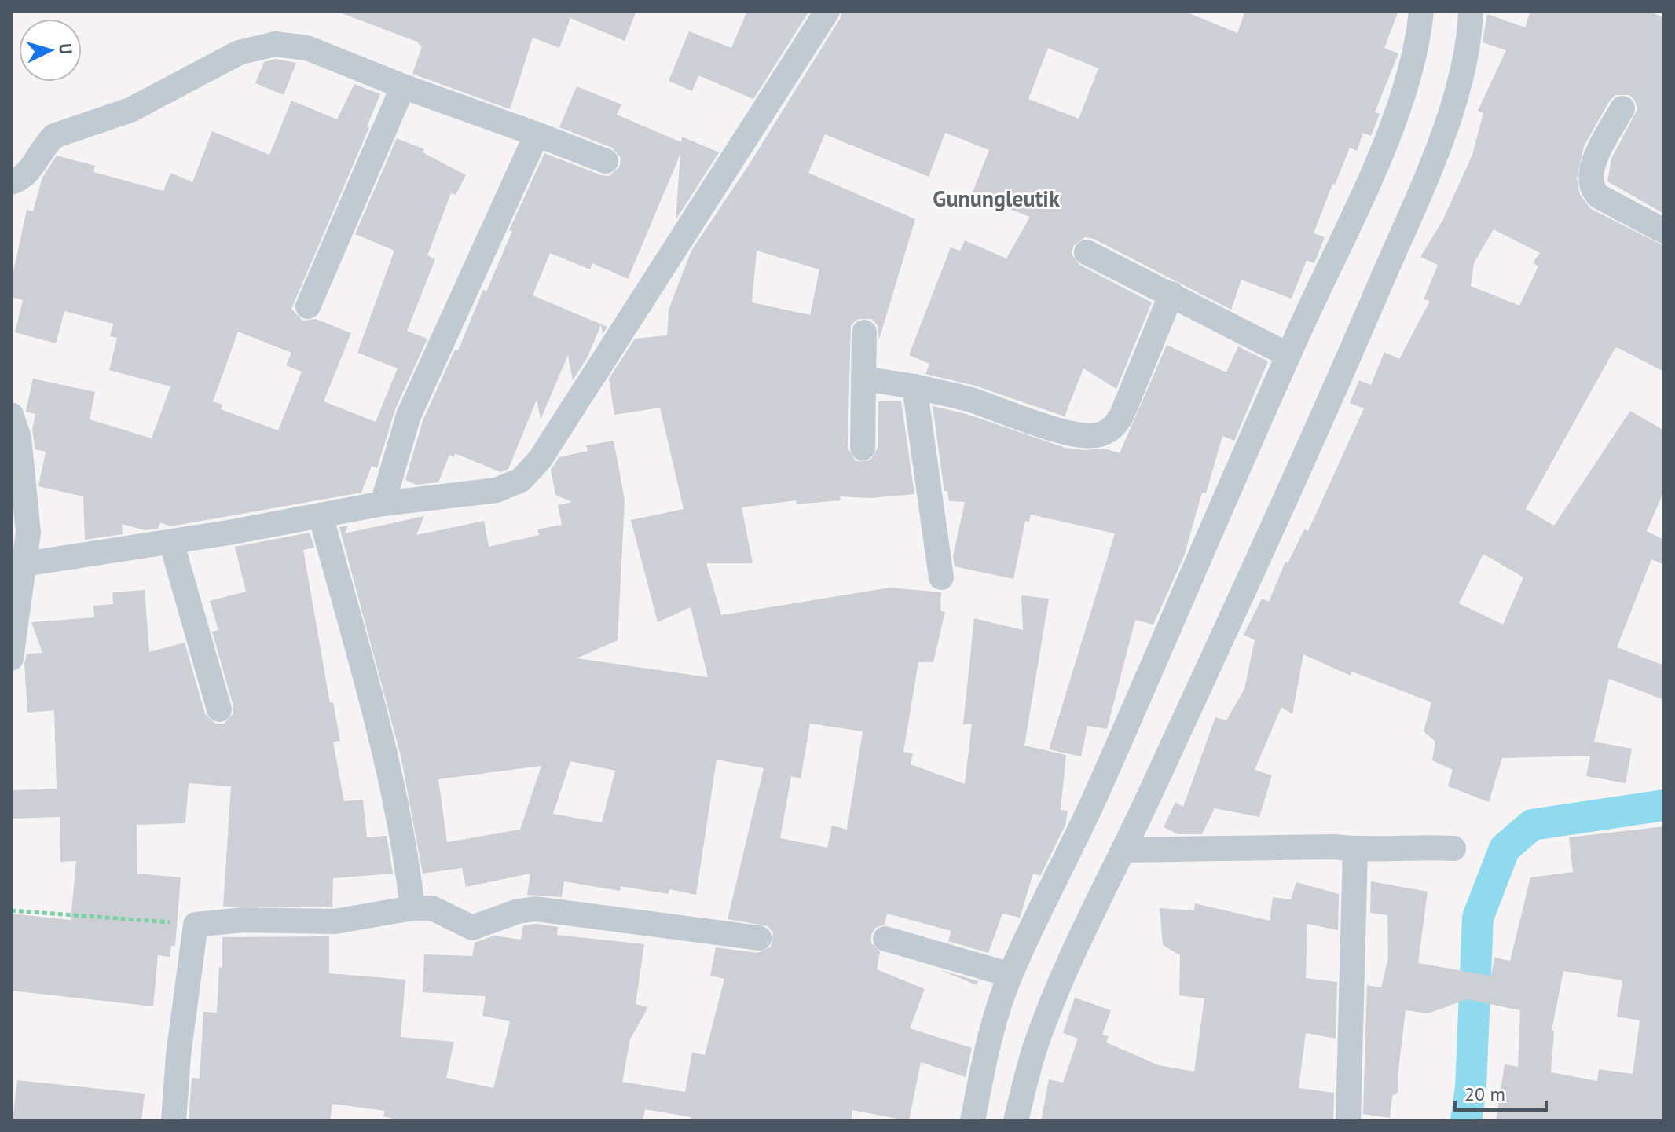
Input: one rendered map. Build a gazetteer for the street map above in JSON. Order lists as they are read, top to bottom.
{
  "districts": ["Gunungleutik"],
  "scale_bar": "20 m",
  "north": "right"
}
